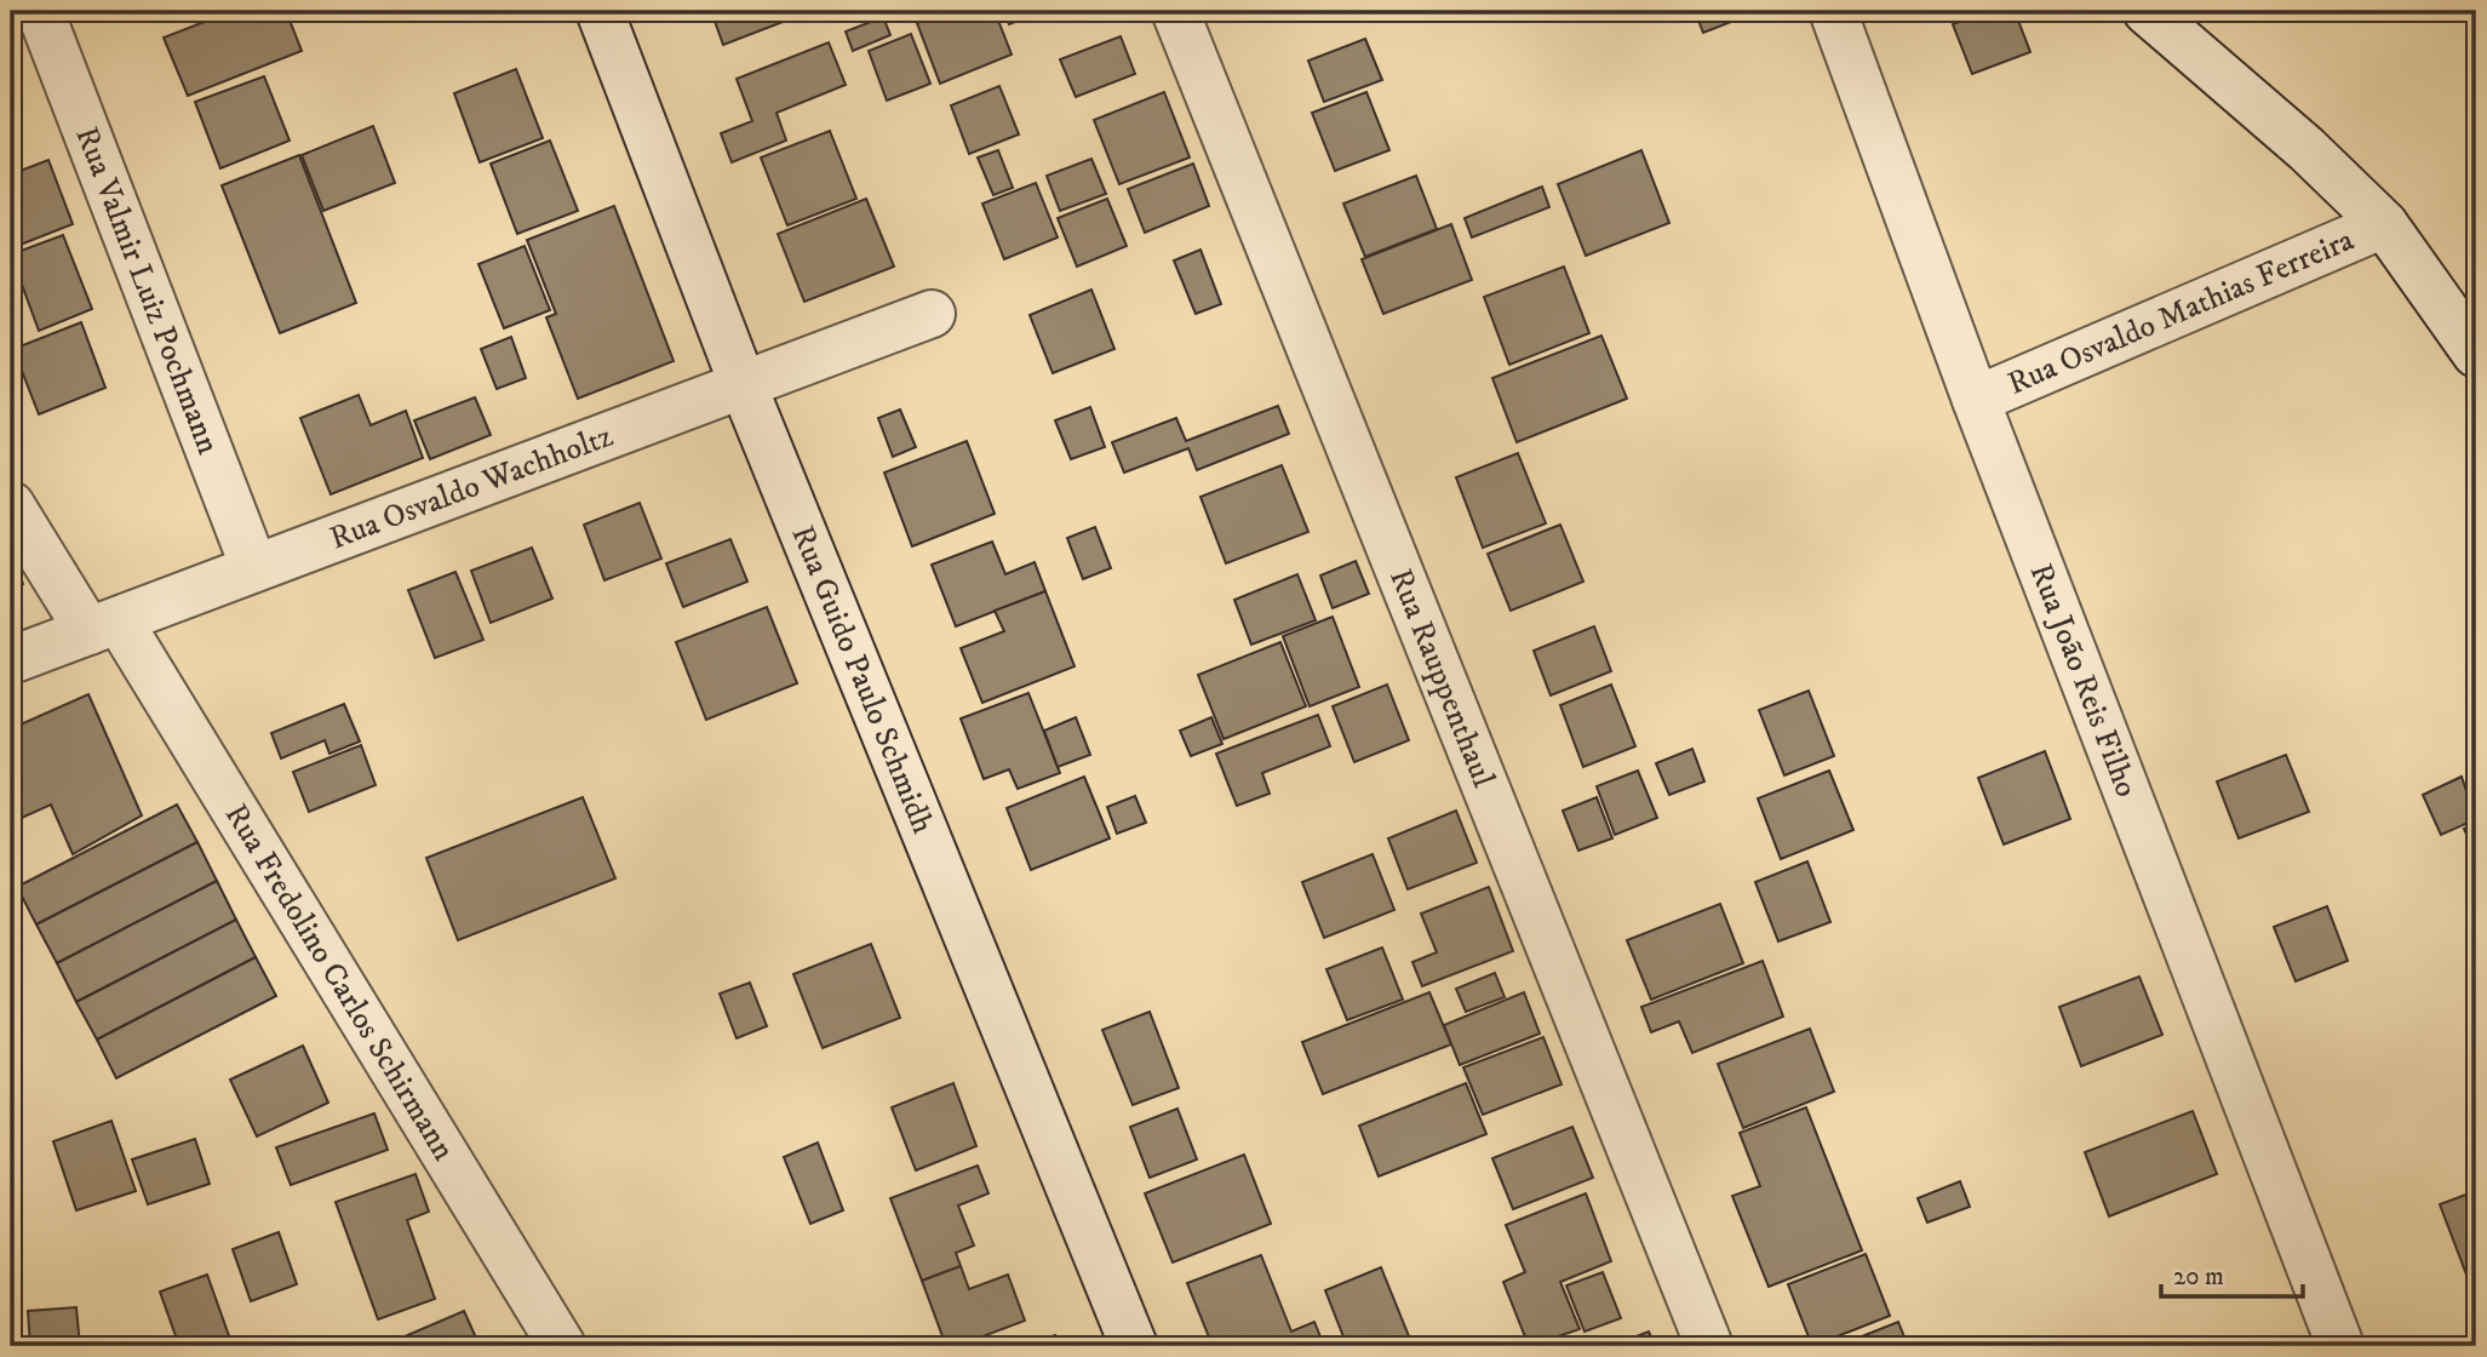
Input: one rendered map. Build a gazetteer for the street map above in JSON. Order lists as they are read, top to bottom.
{
  "streets": {
    "street": [
      "Rua Valmir Luiz Pochmann",
      "Rua Osvaldo Mathias Ferreira",
      "Rua Osvaldo Wachholtz",
      "Rua Rauppenthaul",
      "Rua Guido Paulo Schmidh",
      "Rua João Reis Filho",
      "Rua Fredolino Carlos Schirmann"
    ]
  },
  "crossings": [
    ["Rua Valmir Luiz Pochmann", "Rua Osvaldo Wachholtz"],
    ["Rua Osvaldo Mathias Ferreira", "Rua João Reis Filho"],
    ["Rua Osvaldo Wachholtz", "Rua Guido Paulo Schmidh"],
    ["Rua Osvaldo Wachholtz", "Rua Fredolino Carlos Schirmann"]
  ],
  "scale_bar": "20 m"
}
